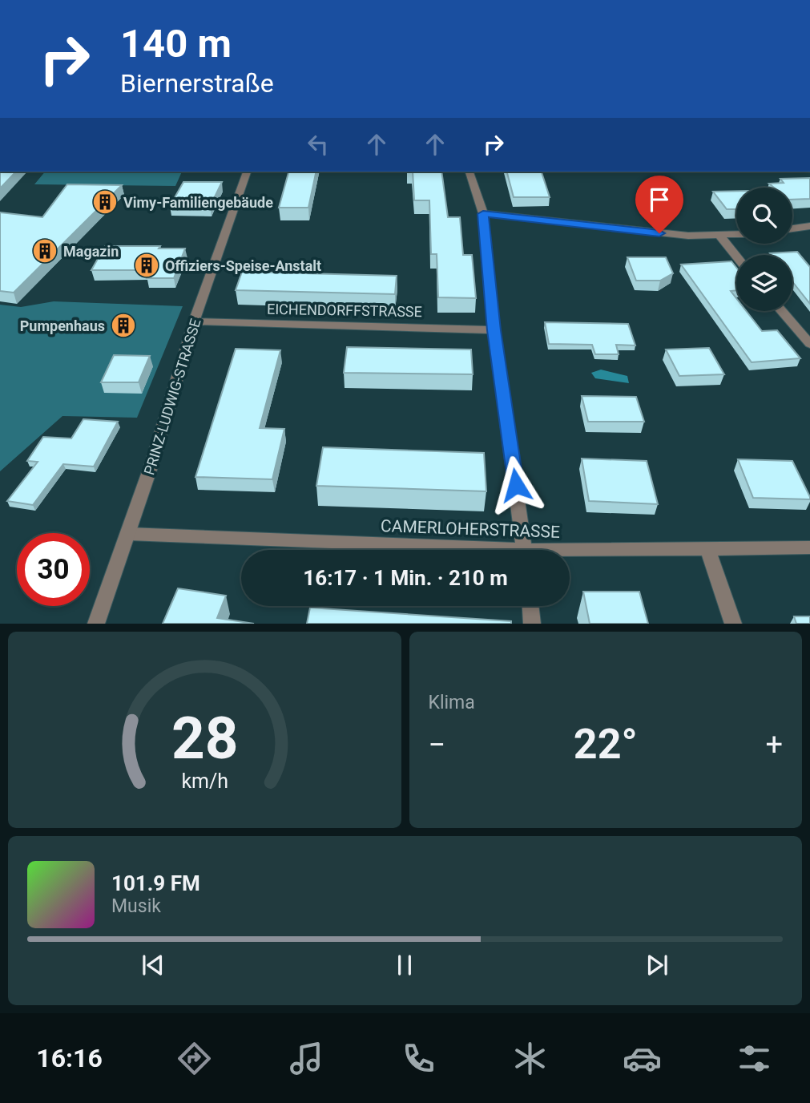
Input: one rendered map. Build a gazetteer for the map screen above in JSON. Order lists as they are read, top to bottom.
{
  "streets": {
    "street": ["EICHENDORFFSTRASSE", "PRINZ-LUDWIG-STRASSE", "CAMERLOHERSTRASSE"]
  },
  "crossings": [
    ["EICHENDORFFSTRASSE", "PRINZ-LUDWIG-STRASSE"],
    ["PRINZ-LUDWIG-STRASSE", "CAMERLOHERSTRASSE"]
  ],
  "places": {
    "building": [
      "Vimy-Familiengebäude",
      "Magazin",
      "Offiziers-Speise-Anstalt",
      "Pumpenhaus"
    ]
  },
  "page": {
    "turn": ["140 m", "Biernerstraße"],
    "limit": "30",
    "trip": "16:17 · 1 Min. · 210 m",
    "tile": "Klima",
    "heat": ["−", "22°", "+"],
    "song": ["101.9 FM", "Musik"],
    "tabs": "16:16",
    "gauge": ["28", "km/h"]
  }
}
